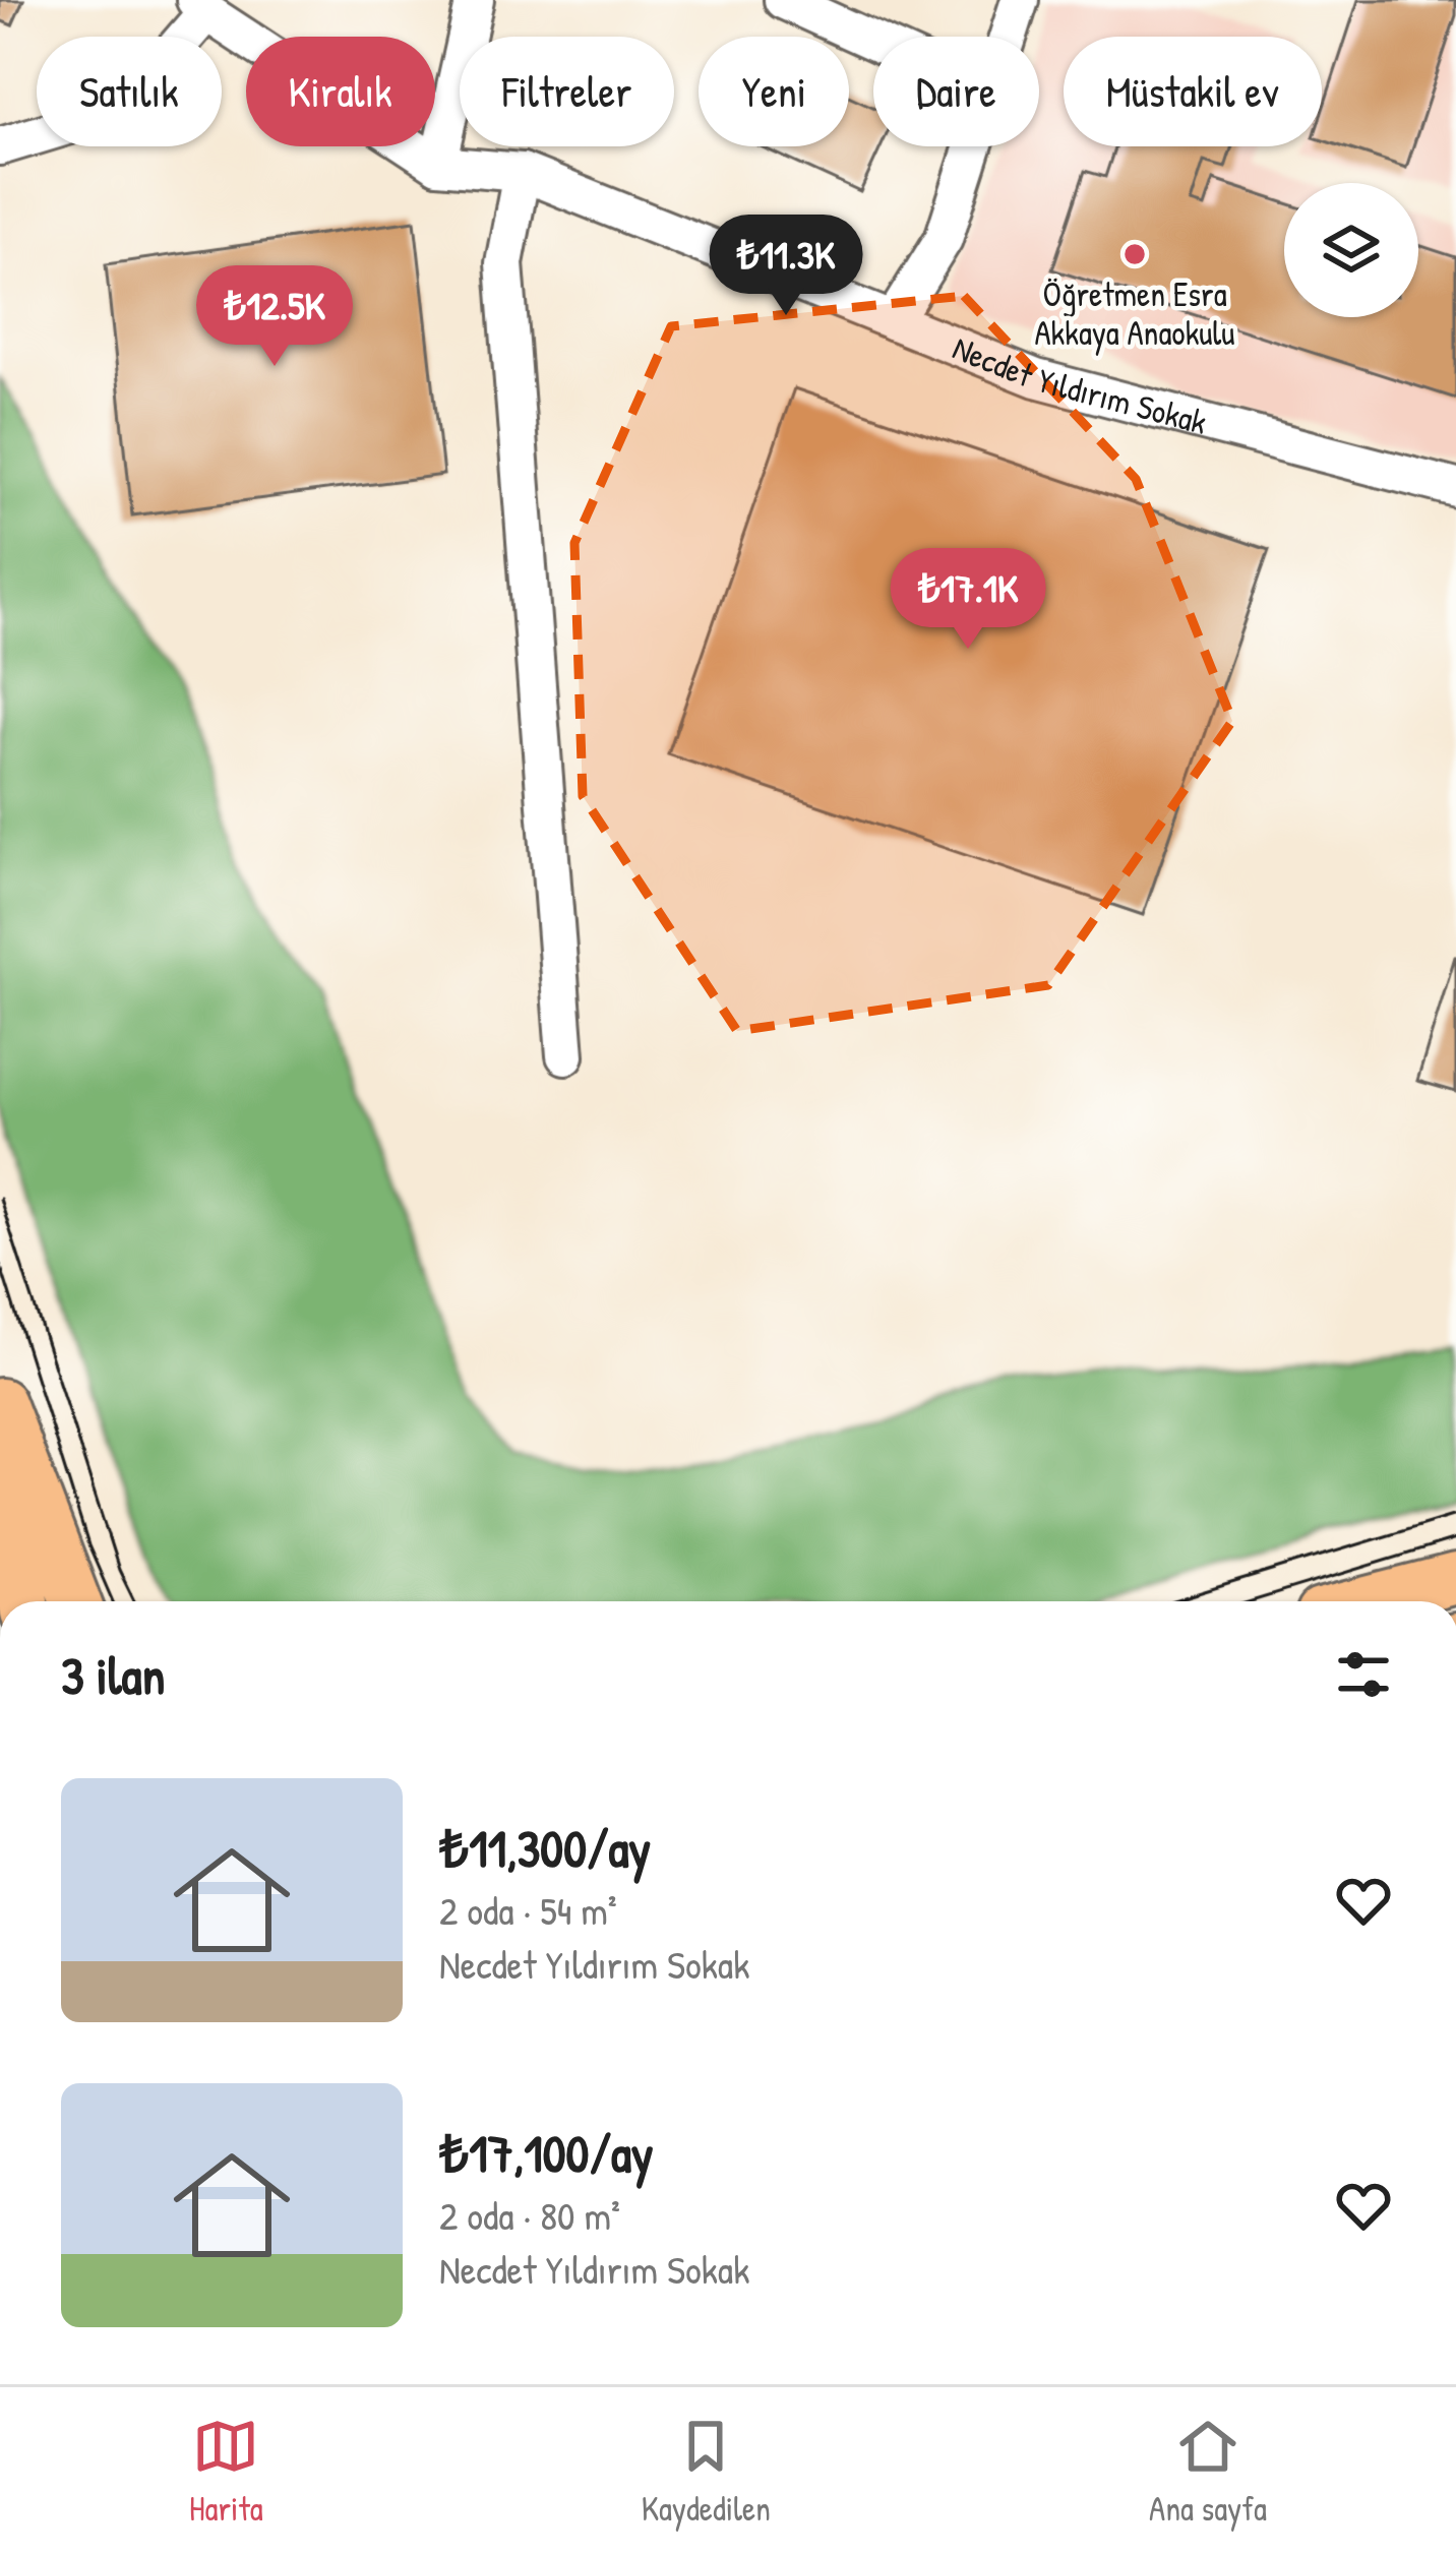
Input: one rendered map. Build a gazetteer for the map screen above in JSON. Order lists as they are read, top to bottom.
{
  "streets": {
    "street": ["Necdet Yıldırım Sokak"]
  },
  "places": ["Öğretmen Esra Akkaya Anaokulu"],
  "page": {
    "chip": [
      "Satılık",
      "Kiralık",
      "Filtreler",
      "Yeni",
      "Daire",
      "Müstakil ev"
    ],
    "price": ["₺11.3K", "₺12.5K", "₺17.1K"],
    "heading": "3 ilan",
    "list": [
      {
        "name": "₺11,300/ay",
        "note": "2 oda · 54 m² · Necdet Yıldırım Sokak"
      },
      {
        "name": "₺17,100/ay",
        "note": "2 oda · 80 m² · Necdet Yıldırım Sokak"
      }
    ],
    "tabs": ["Harita", "Kaydedilen", "Ana sayfa"]
  }
}
